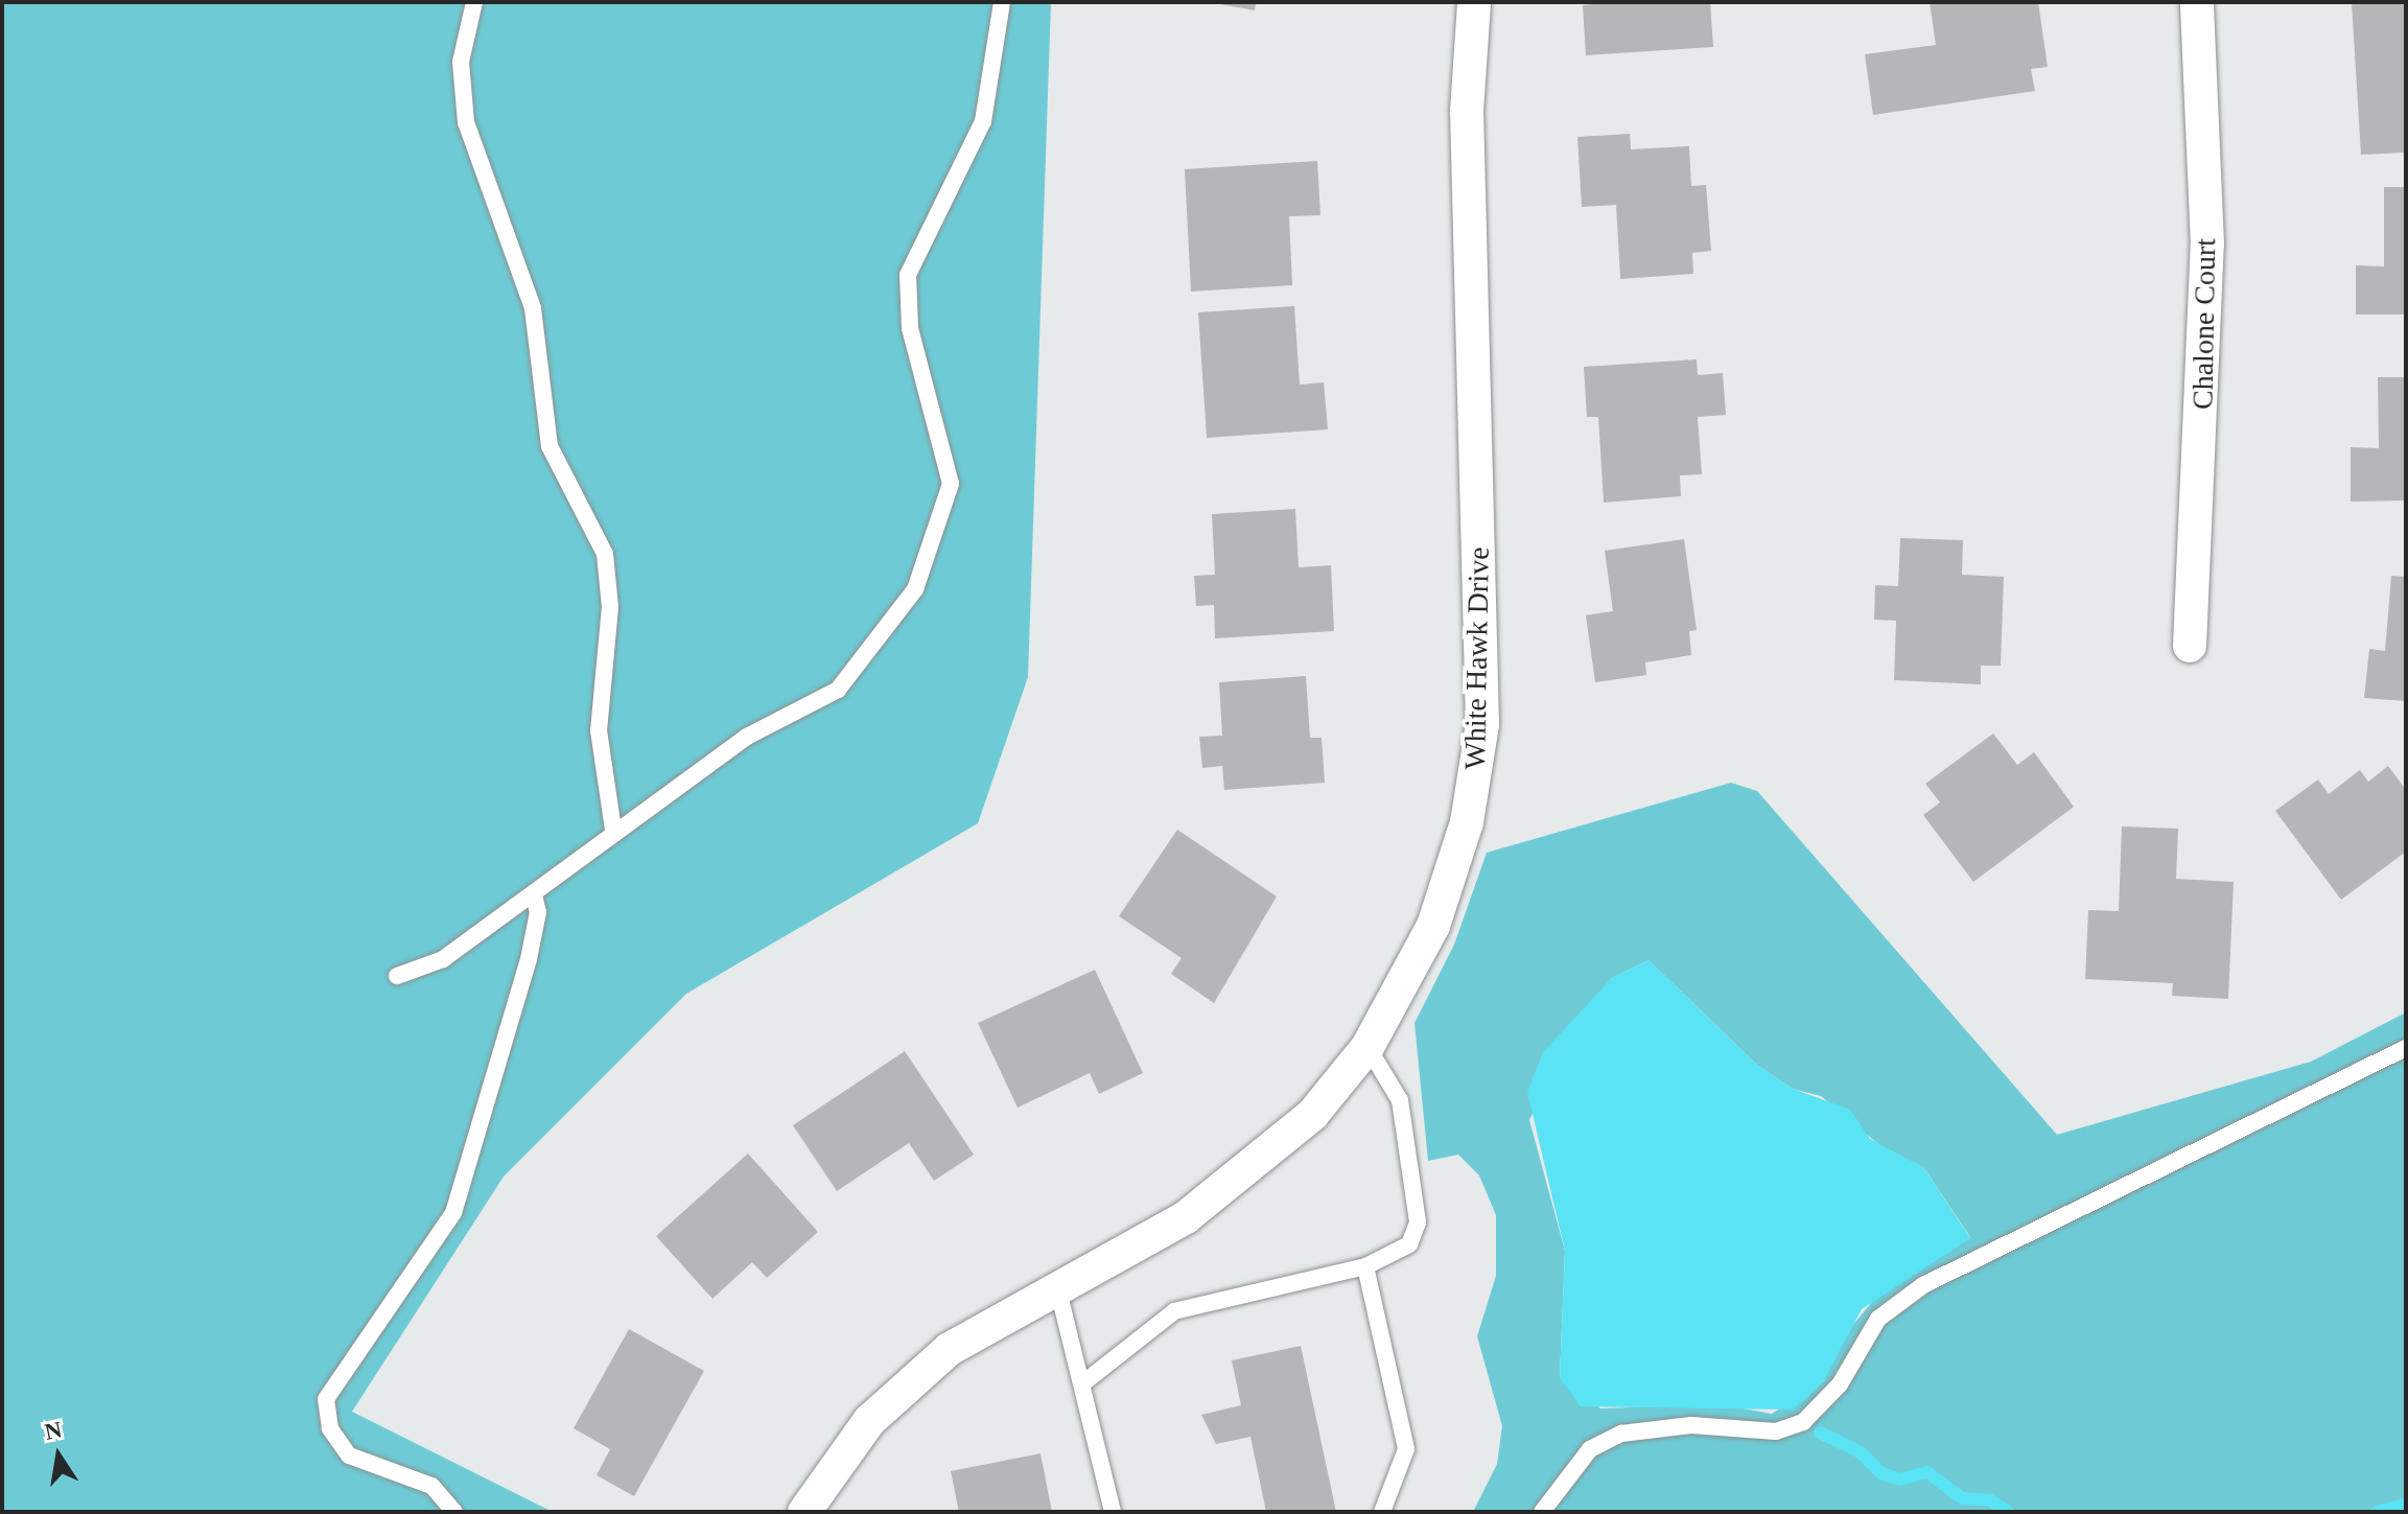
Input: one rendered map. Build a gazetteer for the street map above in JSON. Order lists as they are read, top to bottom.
{
  "streets": {
    "street": ["Chalone Court", "White Hawk Drive"]
  },
  "north": "top"
}
